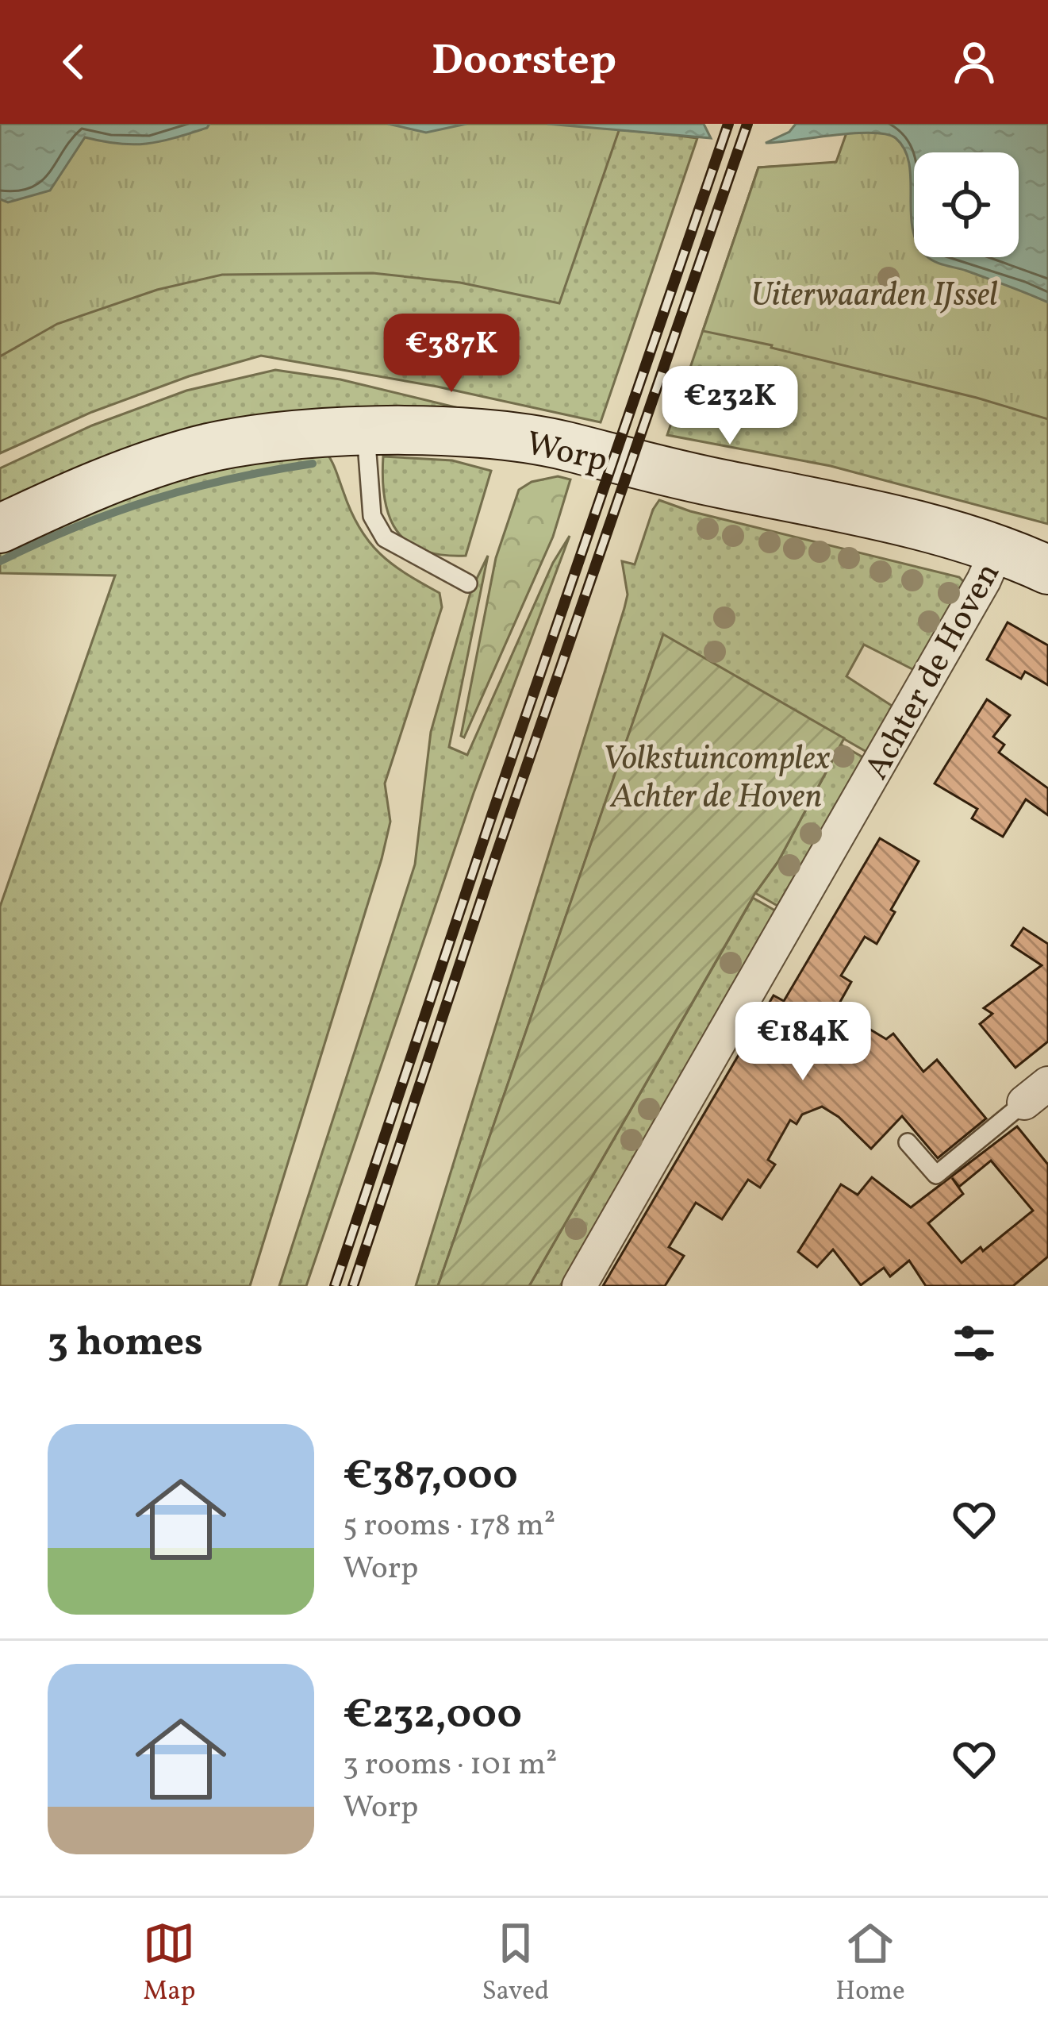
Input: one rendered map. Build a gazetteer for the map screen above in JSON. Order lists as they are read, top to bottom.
{
  "streets": {
    "street": ["Worp", "Achter de Hoven"]
  },
  "crossings": [
    ["Worp", "Achter de Hoven"]
  ],
  "parks": ["Uiterwaarden IJssel", "Volkstuincomplex Achter de Hoven"],
  "page": {
    "header": "Doorstep",
    "price": ["€387K", "€232K", "€184K"],
    "heading": "3 homes",
    "list": [
      {
        "name": "€387,000",
        "note": "5 rooms · 178 m² · Worp"
      },
      {
        "name": "€232,000",
        "note": "3 rooms · 101 m² · Worp"
      }
    ],
    "tabs": ["Map", "Saved", "Home"]
  }
}
